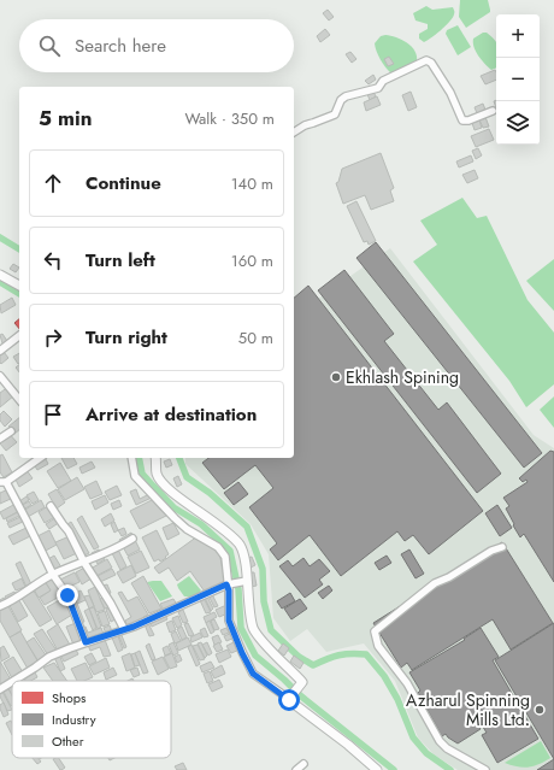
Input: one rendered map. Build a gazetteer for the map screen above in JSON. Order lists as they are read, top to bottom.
{
  "places": ["Ekhlash Spining", "Azharul Spinning Mills Ltd."],
  "legend": ["Shops", "Industry", "Other"],
  "page": {
    "map_buttons": ["+", "−"],
    "search": "Search here",
    "heading": ["5 min", "Walk · 350 m"],
    "list": [
      ["Continue", "140 m"],
      ["Turn left", "160 m"],
      ["Turn right", "50 m"],
      "Arrive at destination"
    ]
  }
}
